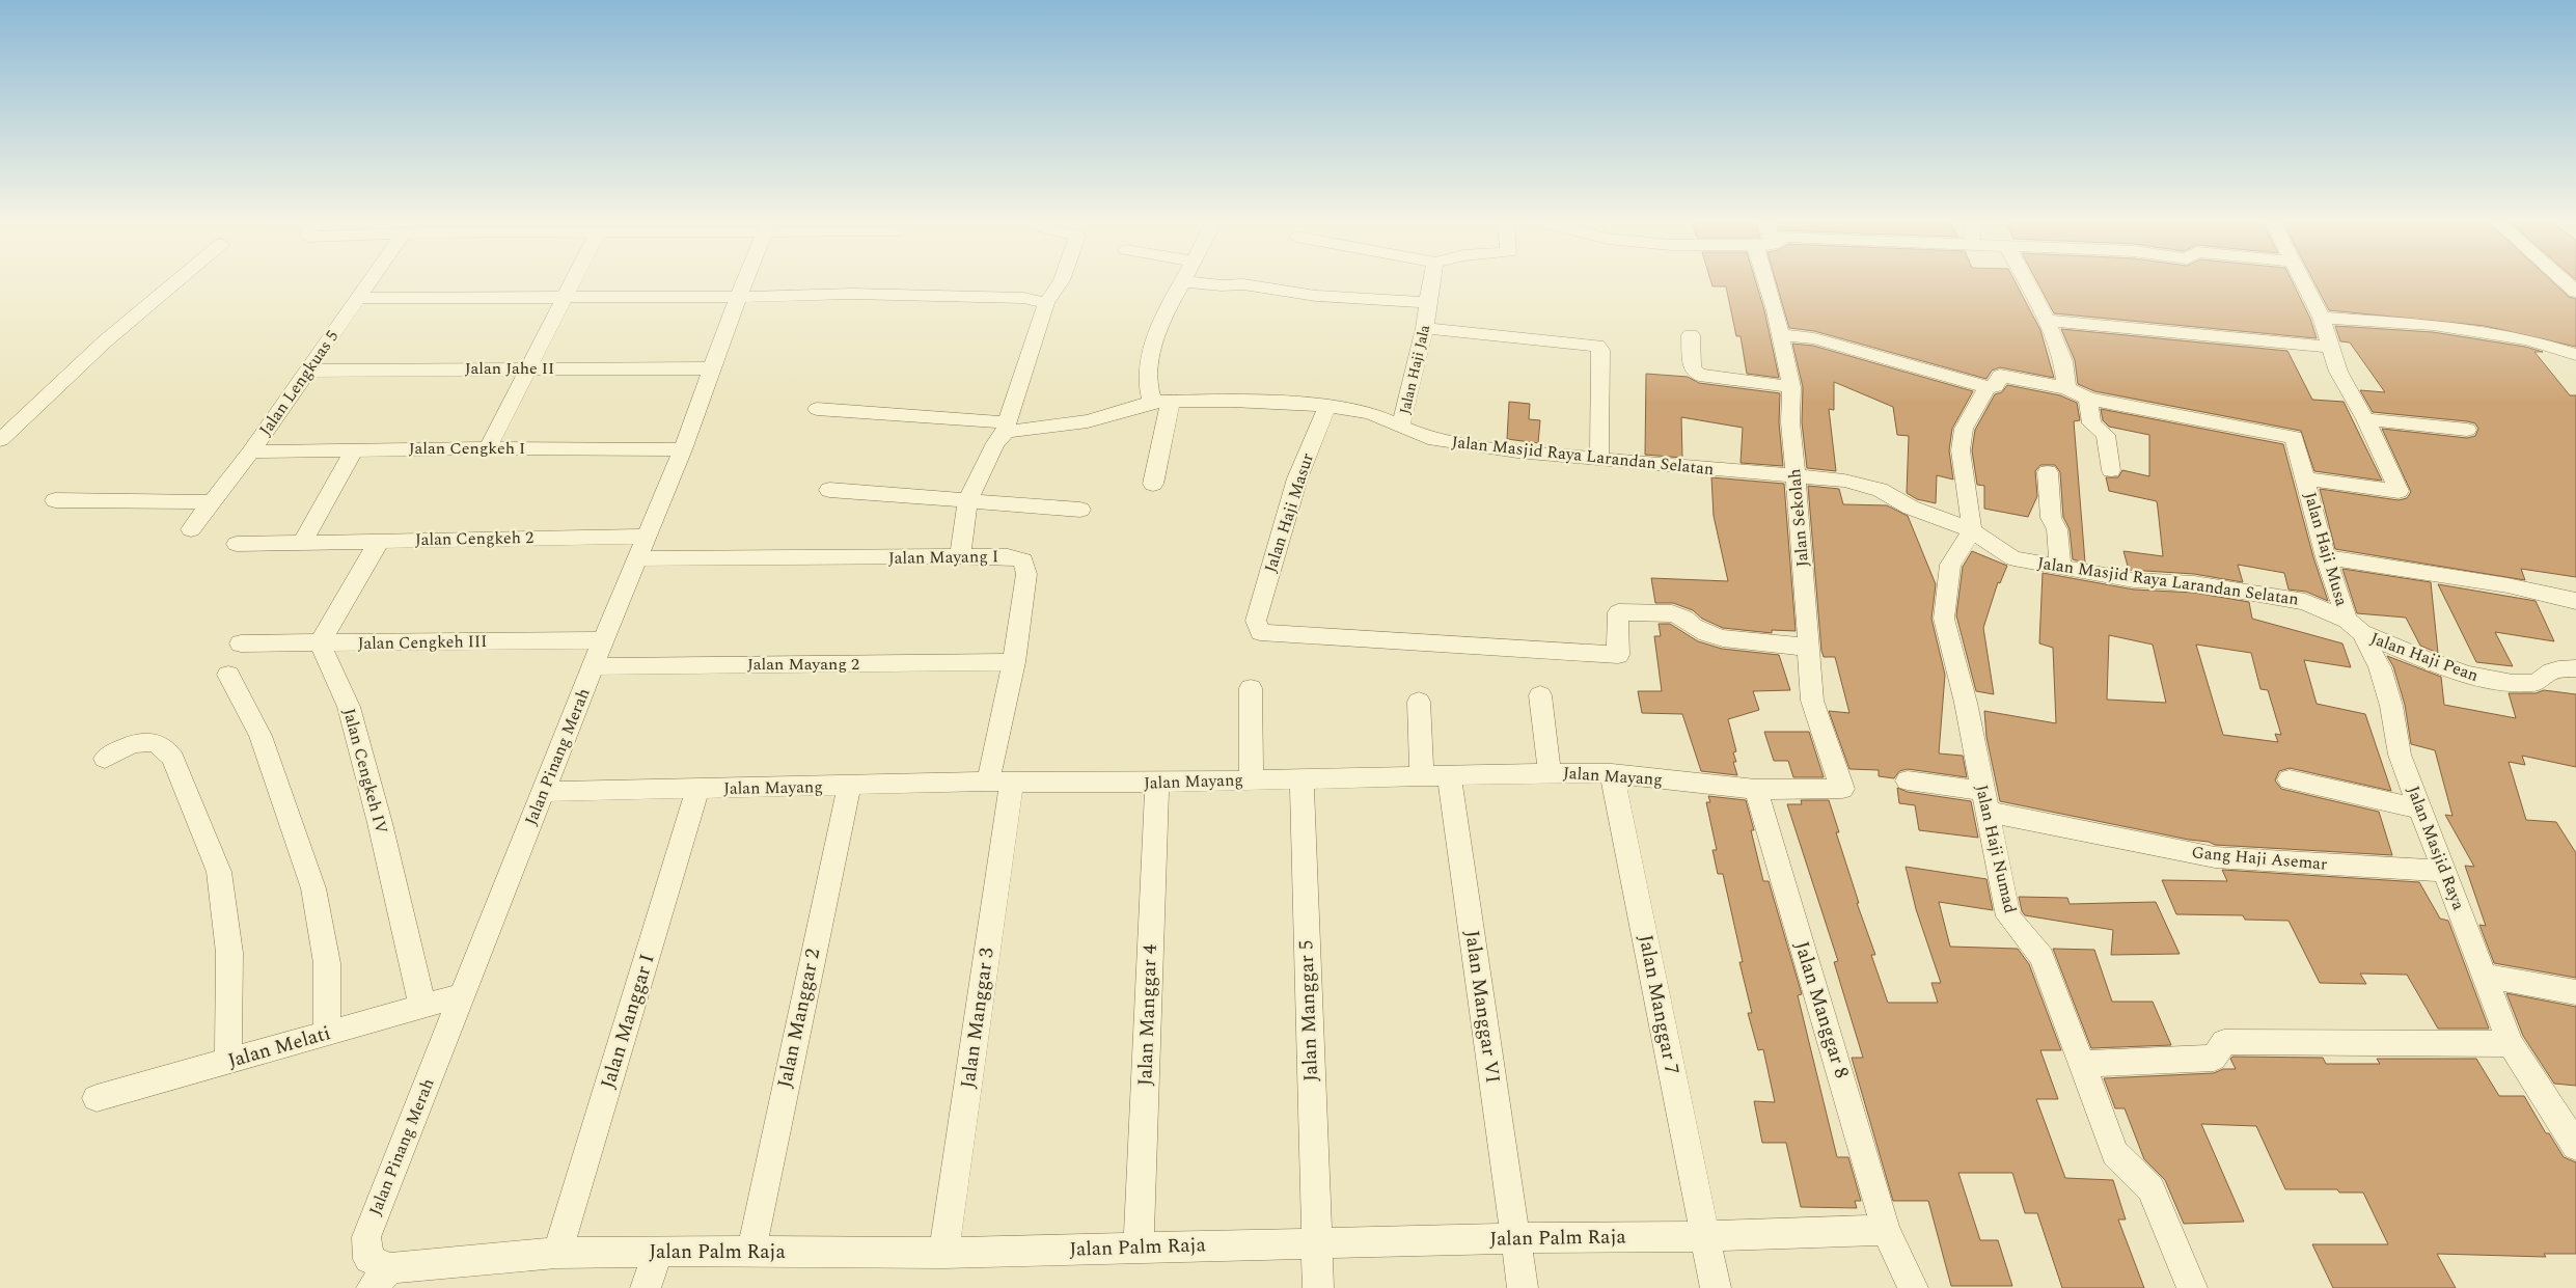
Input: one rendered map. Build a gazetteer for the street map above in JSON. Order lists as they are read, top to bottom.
{
  "streets": {
    "street": [
      "Jalan Jahe II",
      "Jalan Haji Jala",
      "Jalan Lengkuas 5",
      "Jalan Cengkeh I",
      "Jalan Masjid Raya Larandan Selatan",
      "Jalan Haji Masur",
      "Jalan Sekolah",
      "Jalan Cengkeh 2",
      "Jalan Haji Musa",
      "Jalan Mayang I",
      "Jalan Cengkeh III",
      "Jalan Haji Pean",
      "Jalan Mayang 2",
      "Jalan Pinang Merah",
      "Jalan Cengkeh IV",
      "Jalan Mayang",
      "Jalan Masjid Raya",
      "Jalan Haji Numad",
      "Gang Haji Asemar",
      "Jalan Manggar 7",
      "Jalan Manggar VI",
      "Jalan Manggar 8",
      "Jalan Manggar 5",
      "Jalan Manggar 4",
      "Jalan Manggar 2",
      "Jalan Manggar 3",
      "Jalan Manggar I",
      "Jalan Melati",
      "Jalan Palm Raja"
    ]
  },
  "crossings": [
    ["Jalan Jahe II", "Jalan Lengkuas 5"],
    ["Jalan Jahe II", "Jalan Pinang Merah"],
    ["Jalan Haji Jala", "Jalan Masjid Raya Larandan Selatan"],
    ["Jalan Lengkuas 5", "Jalan Cengkeh I"],
    ["Jalan Cengkeh I", "Jalan Pinang Merah"],
    ["Jalan Masjid Raya Larandan Selatan", "Jalan Haji Masur"],
    ["Jalan Masjid Raya Larandan Selatan", "Jalan Sekolah"],
    ["Jalan Masjid Raya Larandan Selatan", "Jalan Haji Musa"],
    ["Jalan Masjid Raya Larandan Selatan", "Jalan Haji Pean"],
    ["Jalan Masjid Raya Larandan Selatan", "Jalan Masjid Raya"],
    ["Jalan Masjid Raya Larandan Selatan", "Jalan Haji Numad"],
    ["Jalan Haji Masur", "Jalan Sekolah"],
    ["Jalan Sekolah", "Jalan Mayang"],
    ["Jalan Cengkeh 2", "Jalan Mayang I"],
    ["Jalan Cengkeh 2", "Jalan Pinang Merah"],
    ["Jalan Haji Musa", "Jalan Haji Pean"],
    ["Jalan Haji Musa", "Jalan Masjid Raya"],
    ["Jalan Mayang I", "Jalan Mayang 2"],
    ["Jalan Mayang I", "Jalan Pinang Merah"],
    ["Jalan Mayang I", "Jalan Mayang"],
    ["Jalan Cengkeh III", "Jalan Pinang Merah"],
    ["Jalan Cengkeh III", "Jalan Cengkeh IV"],
    ["Jalan Haji Pean", "Jalan Masjid Raya"],
    ["Jalan Mayang 2", "Jalan Pinang Merah"],
    ["Jalan Pinang Merah", "Jalan Mayang"],
    ["Jalan Pinang Merah", "Jalan Melati"],
    ["Jalan Pinang Merah", "Jalan Palm Raja"],
    ["Jalan Cengkeh IV", "Jalan Melati"],
    ["Jalan Mayang", "Jalan Manggar 7"],
    ["Jalan Mayang", "Jalan Manggar VI"],
    ["Jalan Mayang", "Jalan Manggar 8"],
    ["Jalan Mayang", "Jalan Manggar 5"],
    ["Jalan Mayang", "Jalan Manggar 4"],
    ["Jalan Mayang", "Jalan Manggar 2"],
    ["Jalan Mayang", "Jalan Manggar 3"],
    ["Jalan Mayang", "Jalan Manggar I"],
    ["Jalan Masjid Raya", "Gang Haji Asemar"],
    ["Jalan Haji Numad", "Gang Haji Asemar"],
    ["Jalan Manggar 7", "Jalan Palm Raja"],
    ["Jalan Manggar VI", "Jalan Palm Raja"],
    ["Jalan Manggar 8", "Jalan Palm Raja"],
    ["Jalan Manggar 5", "Jalan Palm Raja"],
    ["Jalan Manggar 4", "Jalan Palm Raja"],
    ["Jalan Manggar 2", "Jalan Palm Raja"],
    ["Jalan Manggar 3", "Jalan Palm Raja"],
    ["Jalan Manggar I", "Jalan Palm Raja"]
  ]
}
